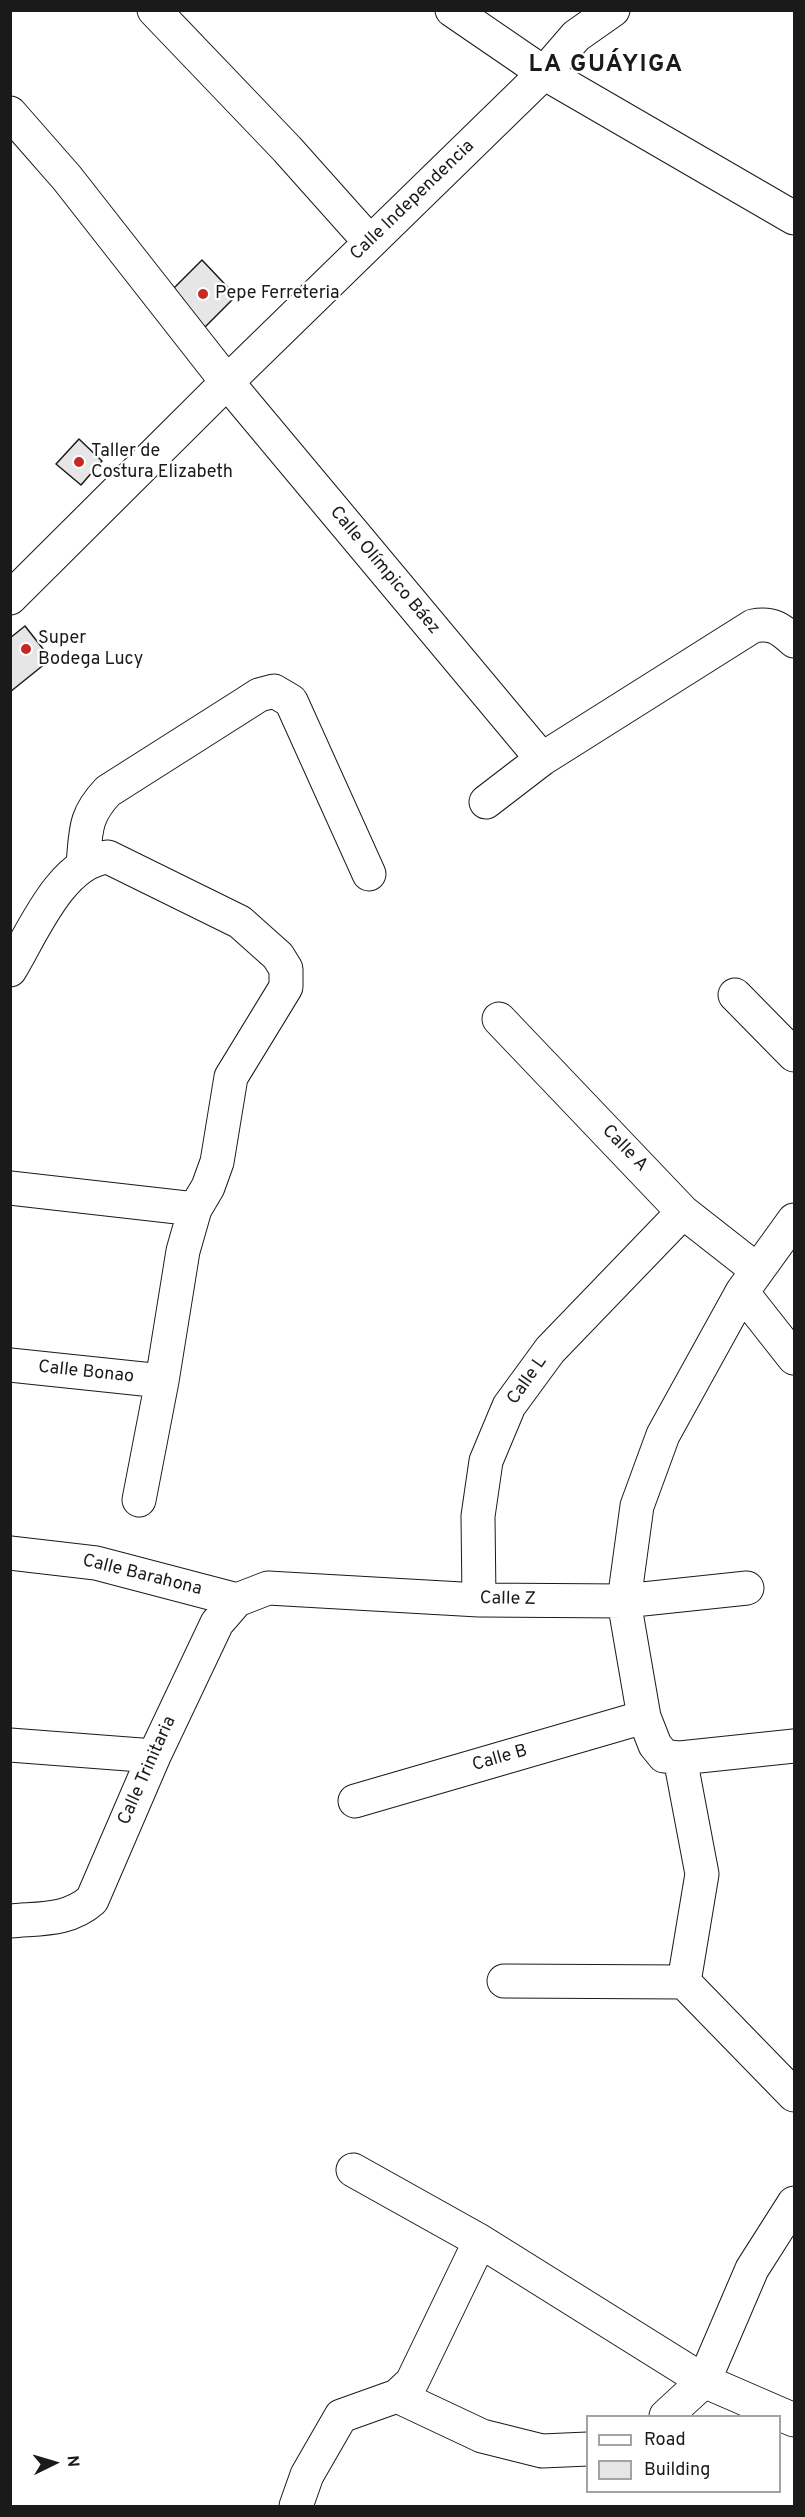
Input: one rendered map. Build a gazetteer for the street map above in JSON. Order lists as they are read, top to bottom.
{
  "streets": {
    "street": [
      "Calle Independencia",
      "Calle Olímpico Báez",
      "Calle A",
      "Calle Bonao",
      "Calle L",
      "Calle Barahona",
      "Calle Z",
      "Calle B",
      "Calle Trinitaria"
    ]
  },
  "crossings": [
    ["Calle Independencia", "Calle Olímpico Báez"],
    ["Calle A", "Calle L"],
    ["Calle L", "Calle Z"],
    ["Calle Barahona", "Calle Trinitaria"],
    ["Calle Z", "Calle Trinitaria"]
  ],
  "districts": ["LA GUÁYIGA"],
  "places": ["Pepe Ferreteria", "Taller de Costura Elizabeth", "Super Bodega Lucy"],
  "legend": ["Road", "Building"],
  "north": "right"
}
